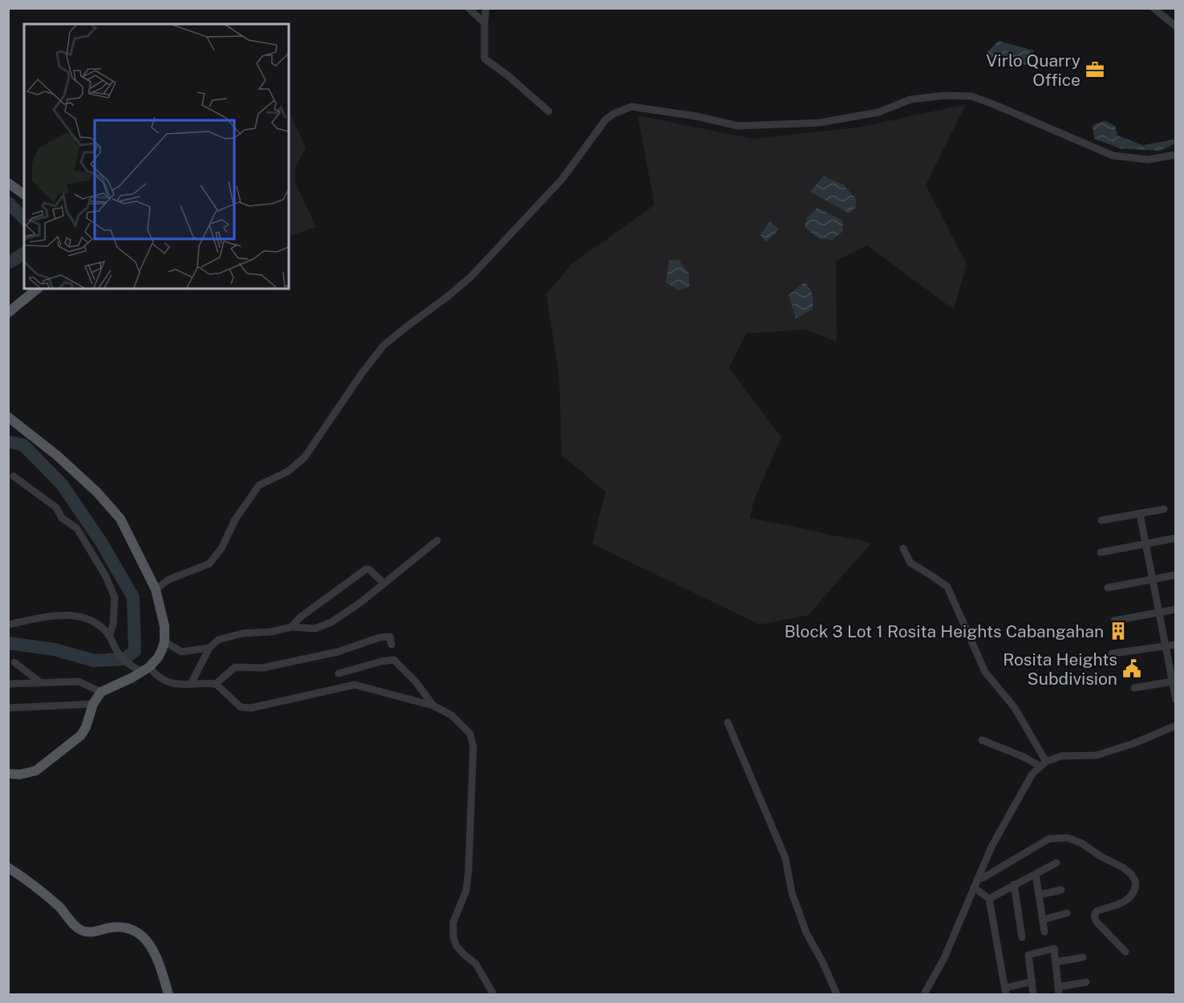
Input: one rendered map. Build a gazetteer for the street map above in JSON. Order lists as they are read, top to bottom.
{
  "places": {
    "office": ["Virlo Quarry Office"],
    "building": ["Block 3 Lot 1 Rosita Heights Cabangahan"],
    "public building": ["Rosita Heights Subdivision"]
  }
}
